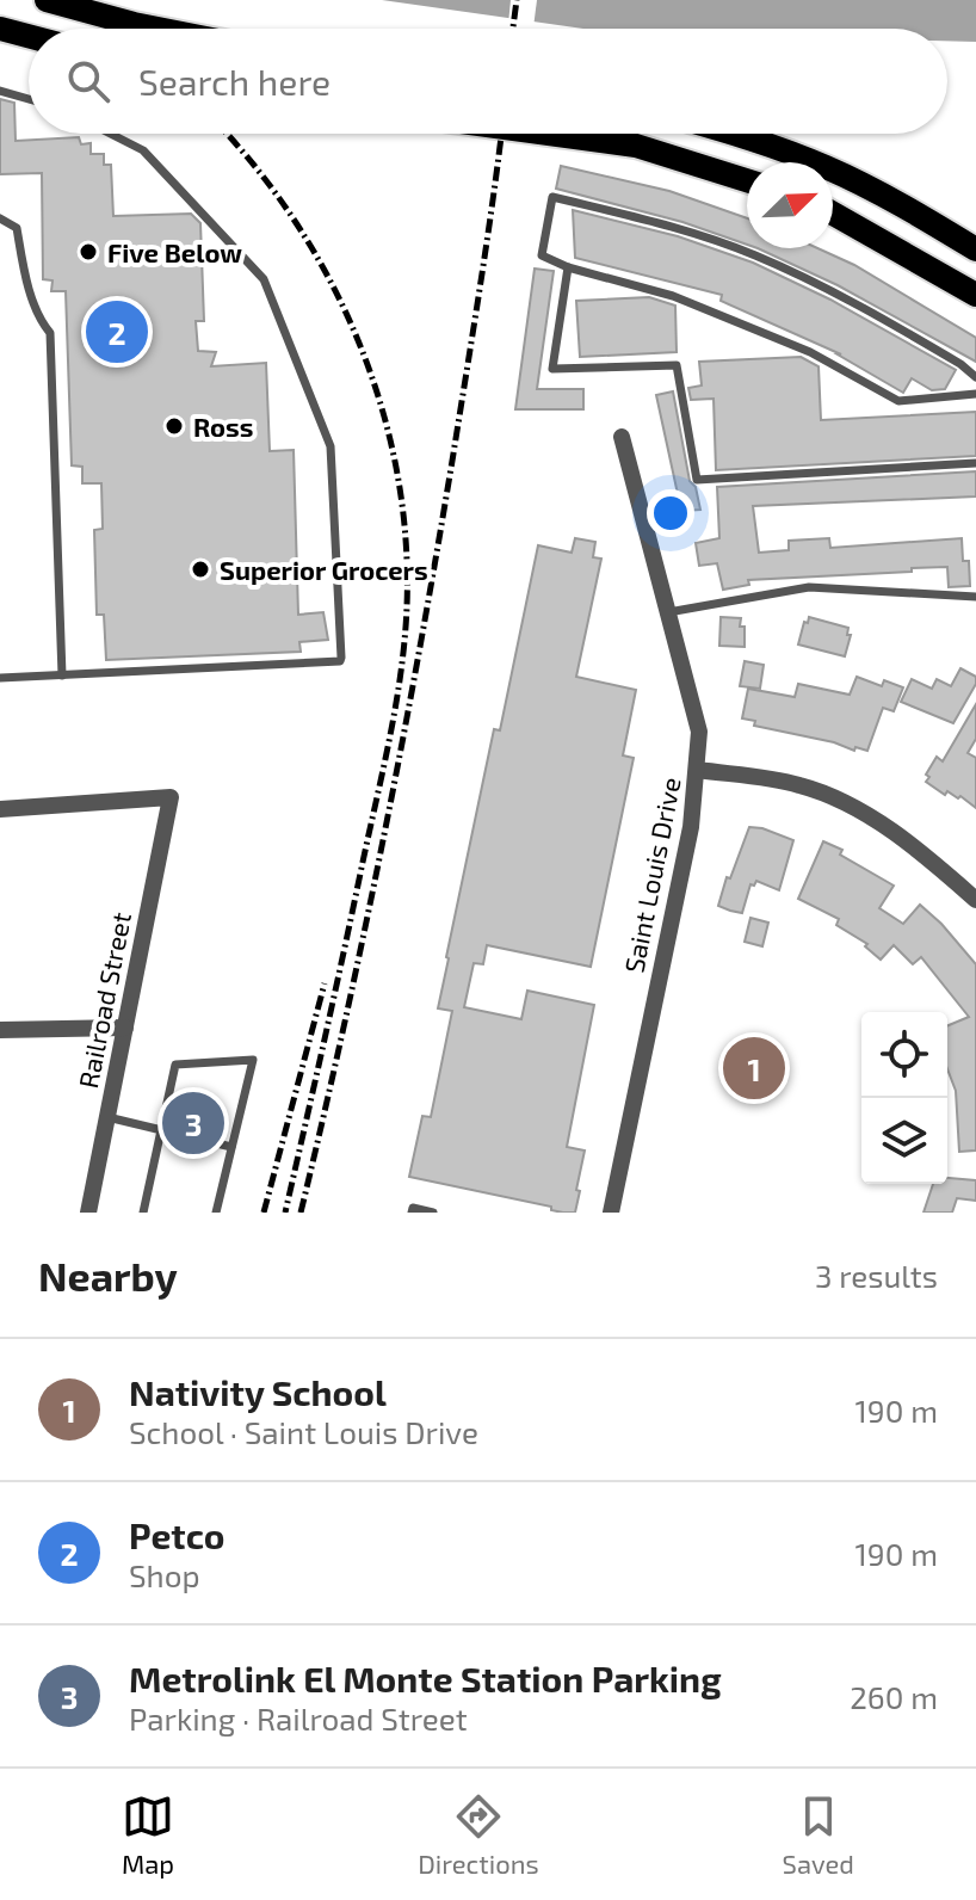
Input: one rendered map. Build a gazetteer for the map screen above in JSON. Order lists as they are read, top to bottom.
{
  "streets": {
    "street": ["Saint Louis Drive", "Railroad Street"]
  },
  "places": ["Five Below", "Ross", "Superior Grocers"],
  "north": "top right",
  "page": {
    "search": "Search here",
    "pins": ["2", "1", "3"],
    "heading": ["Nearby", "3 results"],
    "list": [
      {
        "mark": "1",
        "name": "Nativity School",
        "note": "School · Saint Louis Drive",
        "value": "190 m"
      },
      {
        "mark": "2",
        "name": "Petco",
        "note": "Shop",
        "value": "190 m"
      },
      {
        "mark": "3",
        "name": "Metrolink El Monte Station Parking",
        "note": "Parking · Railroad Street",
        "value": "260 m"
      }
    ],
    "nav": ["Map", "Directions", "Saved"]
  }
}
